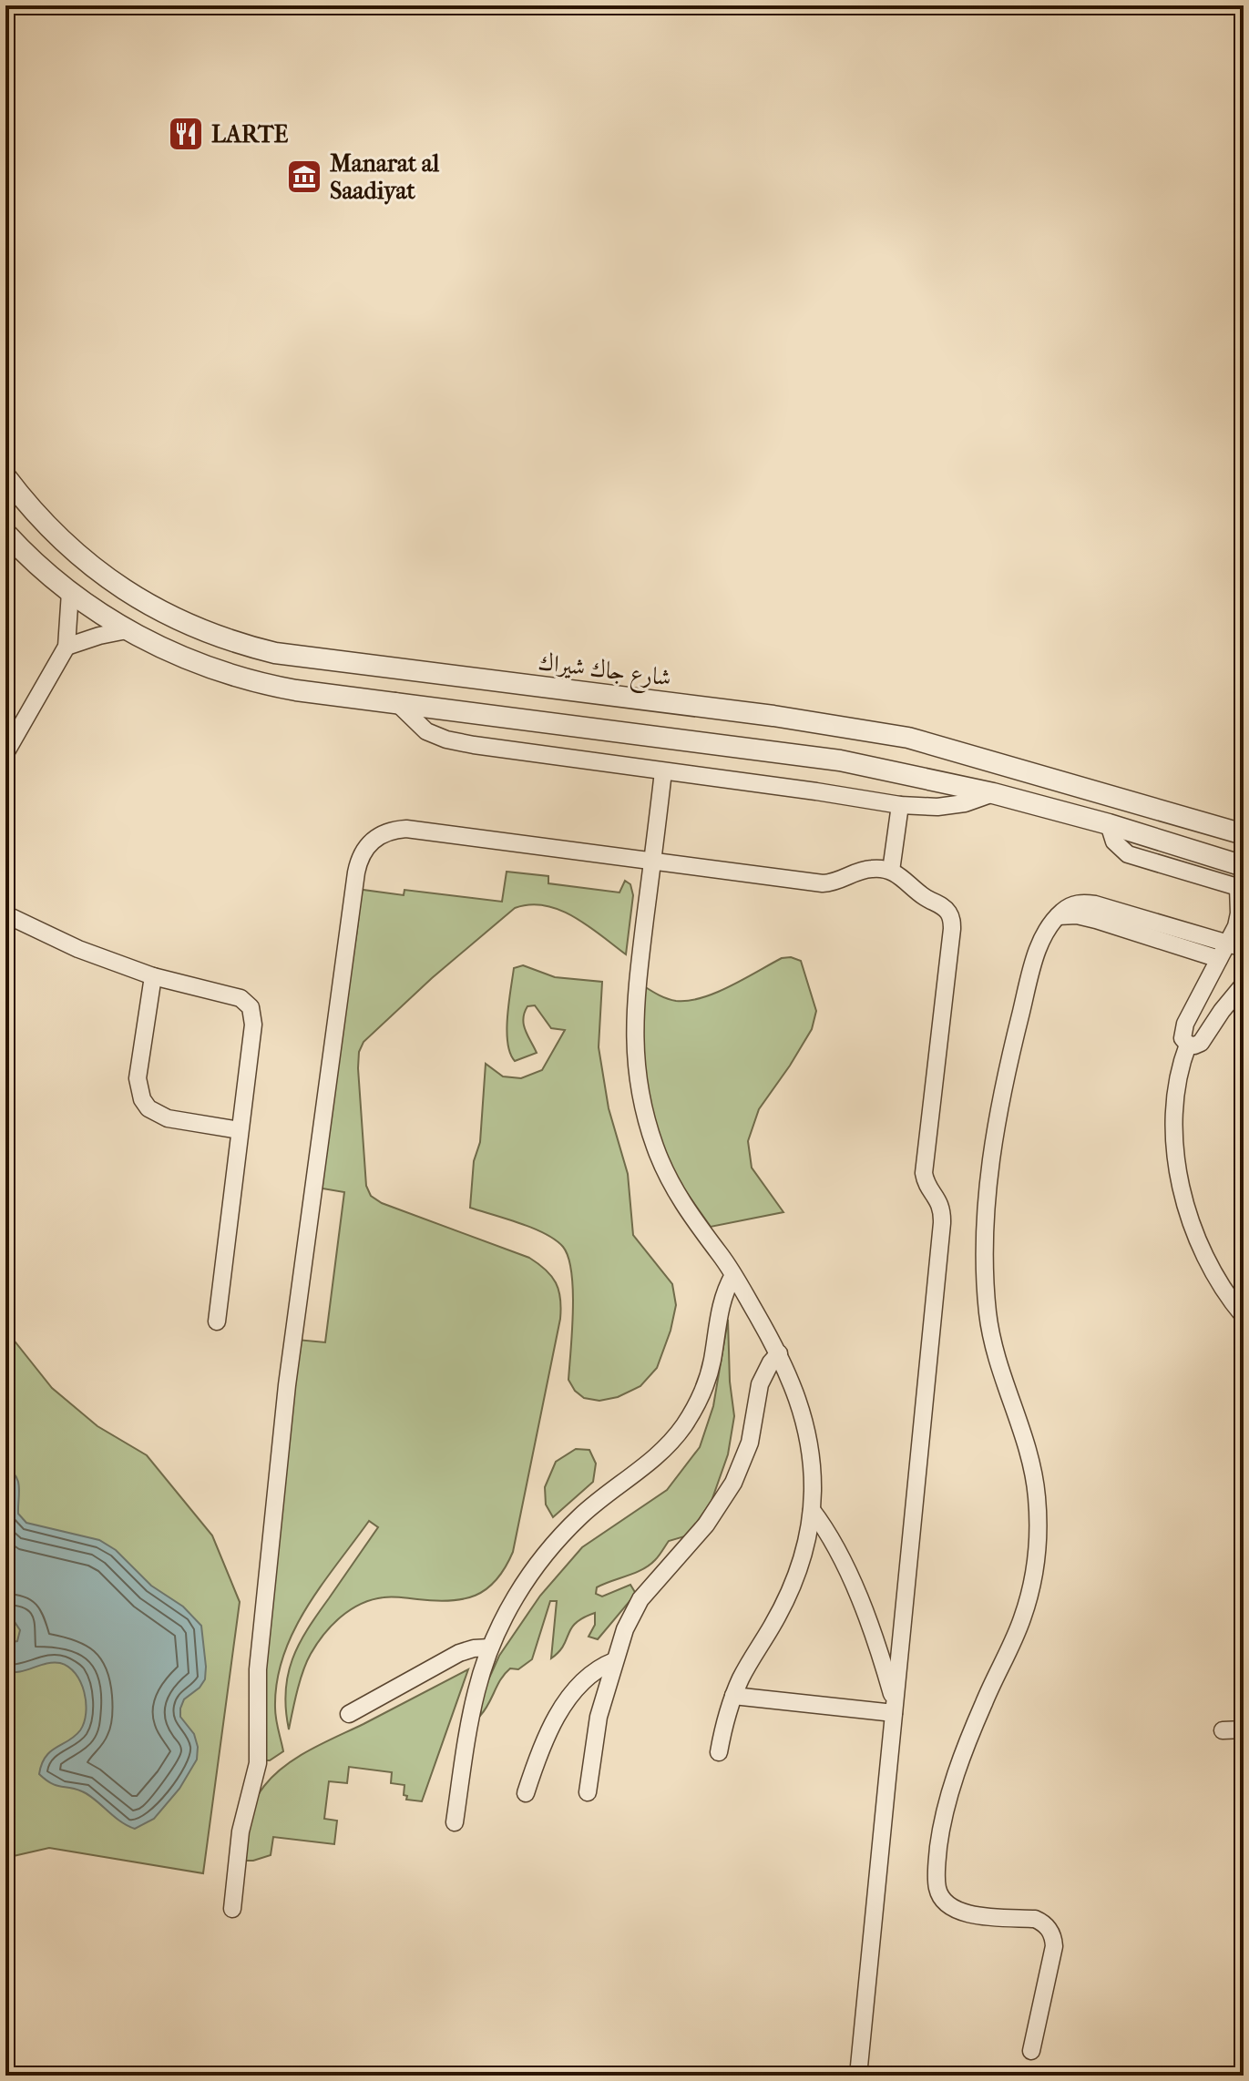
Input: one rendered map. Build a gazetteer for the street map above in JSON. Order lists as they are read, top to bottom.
{
  "streets": {
    "street": ["شارع جاك شيراك"]
  },
  "places": {
    "restaurant": ["LARTE"],
    "museum": ["Manarat al Saadiyat"]
  }
}
